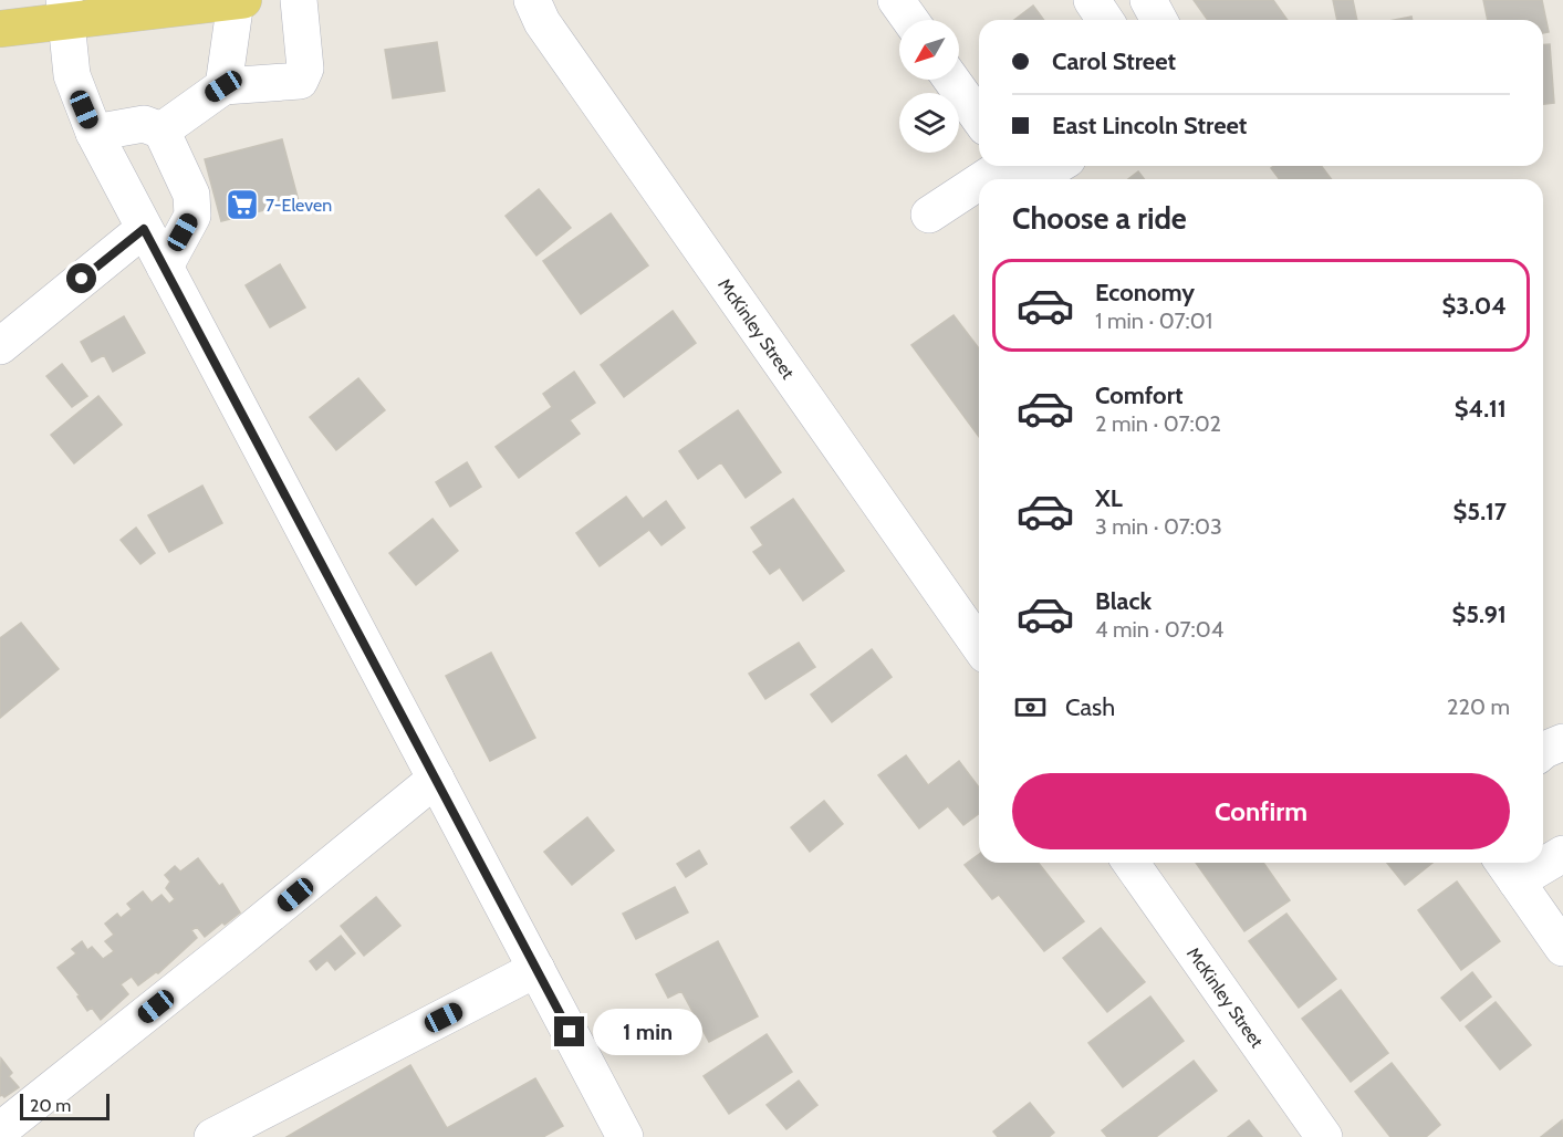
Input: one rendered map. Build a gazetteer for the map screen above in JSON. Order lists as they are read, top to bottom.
{
  "streets": {
    "street": ["McKinley Street"]
  },
  "places": {
    "supermarket": ["7-Eleven"]
  },
  "scale_bar": "20 m",
  "north": "bottom left",
  "page": {
    "banner": ["Carol Street", "East Lincoln Street"],
    "heading": "Choose a ride",
    "list": [
      {
        "name": "Economy",
        "note": "1 min · 07:01",
        "value": "$3.04"
      },
      {
        "name": "Comfort",
        "note": "2 min · 07:02",
        "value": "$4.11"
      },
      {
        "name": "XL",
        "note": "3 min · 07:03",
        "value": "$5.17"
      },
      {
        "name": "Black",
        "note": "4 min · 07:04",
        "value": "$5.91"
      }
    ],
    "pay": ["Cash", "220 m"],
    "buttons": "Confirm",
    "bubble": "1 min",
    "scale": "20 m"
  }
}
